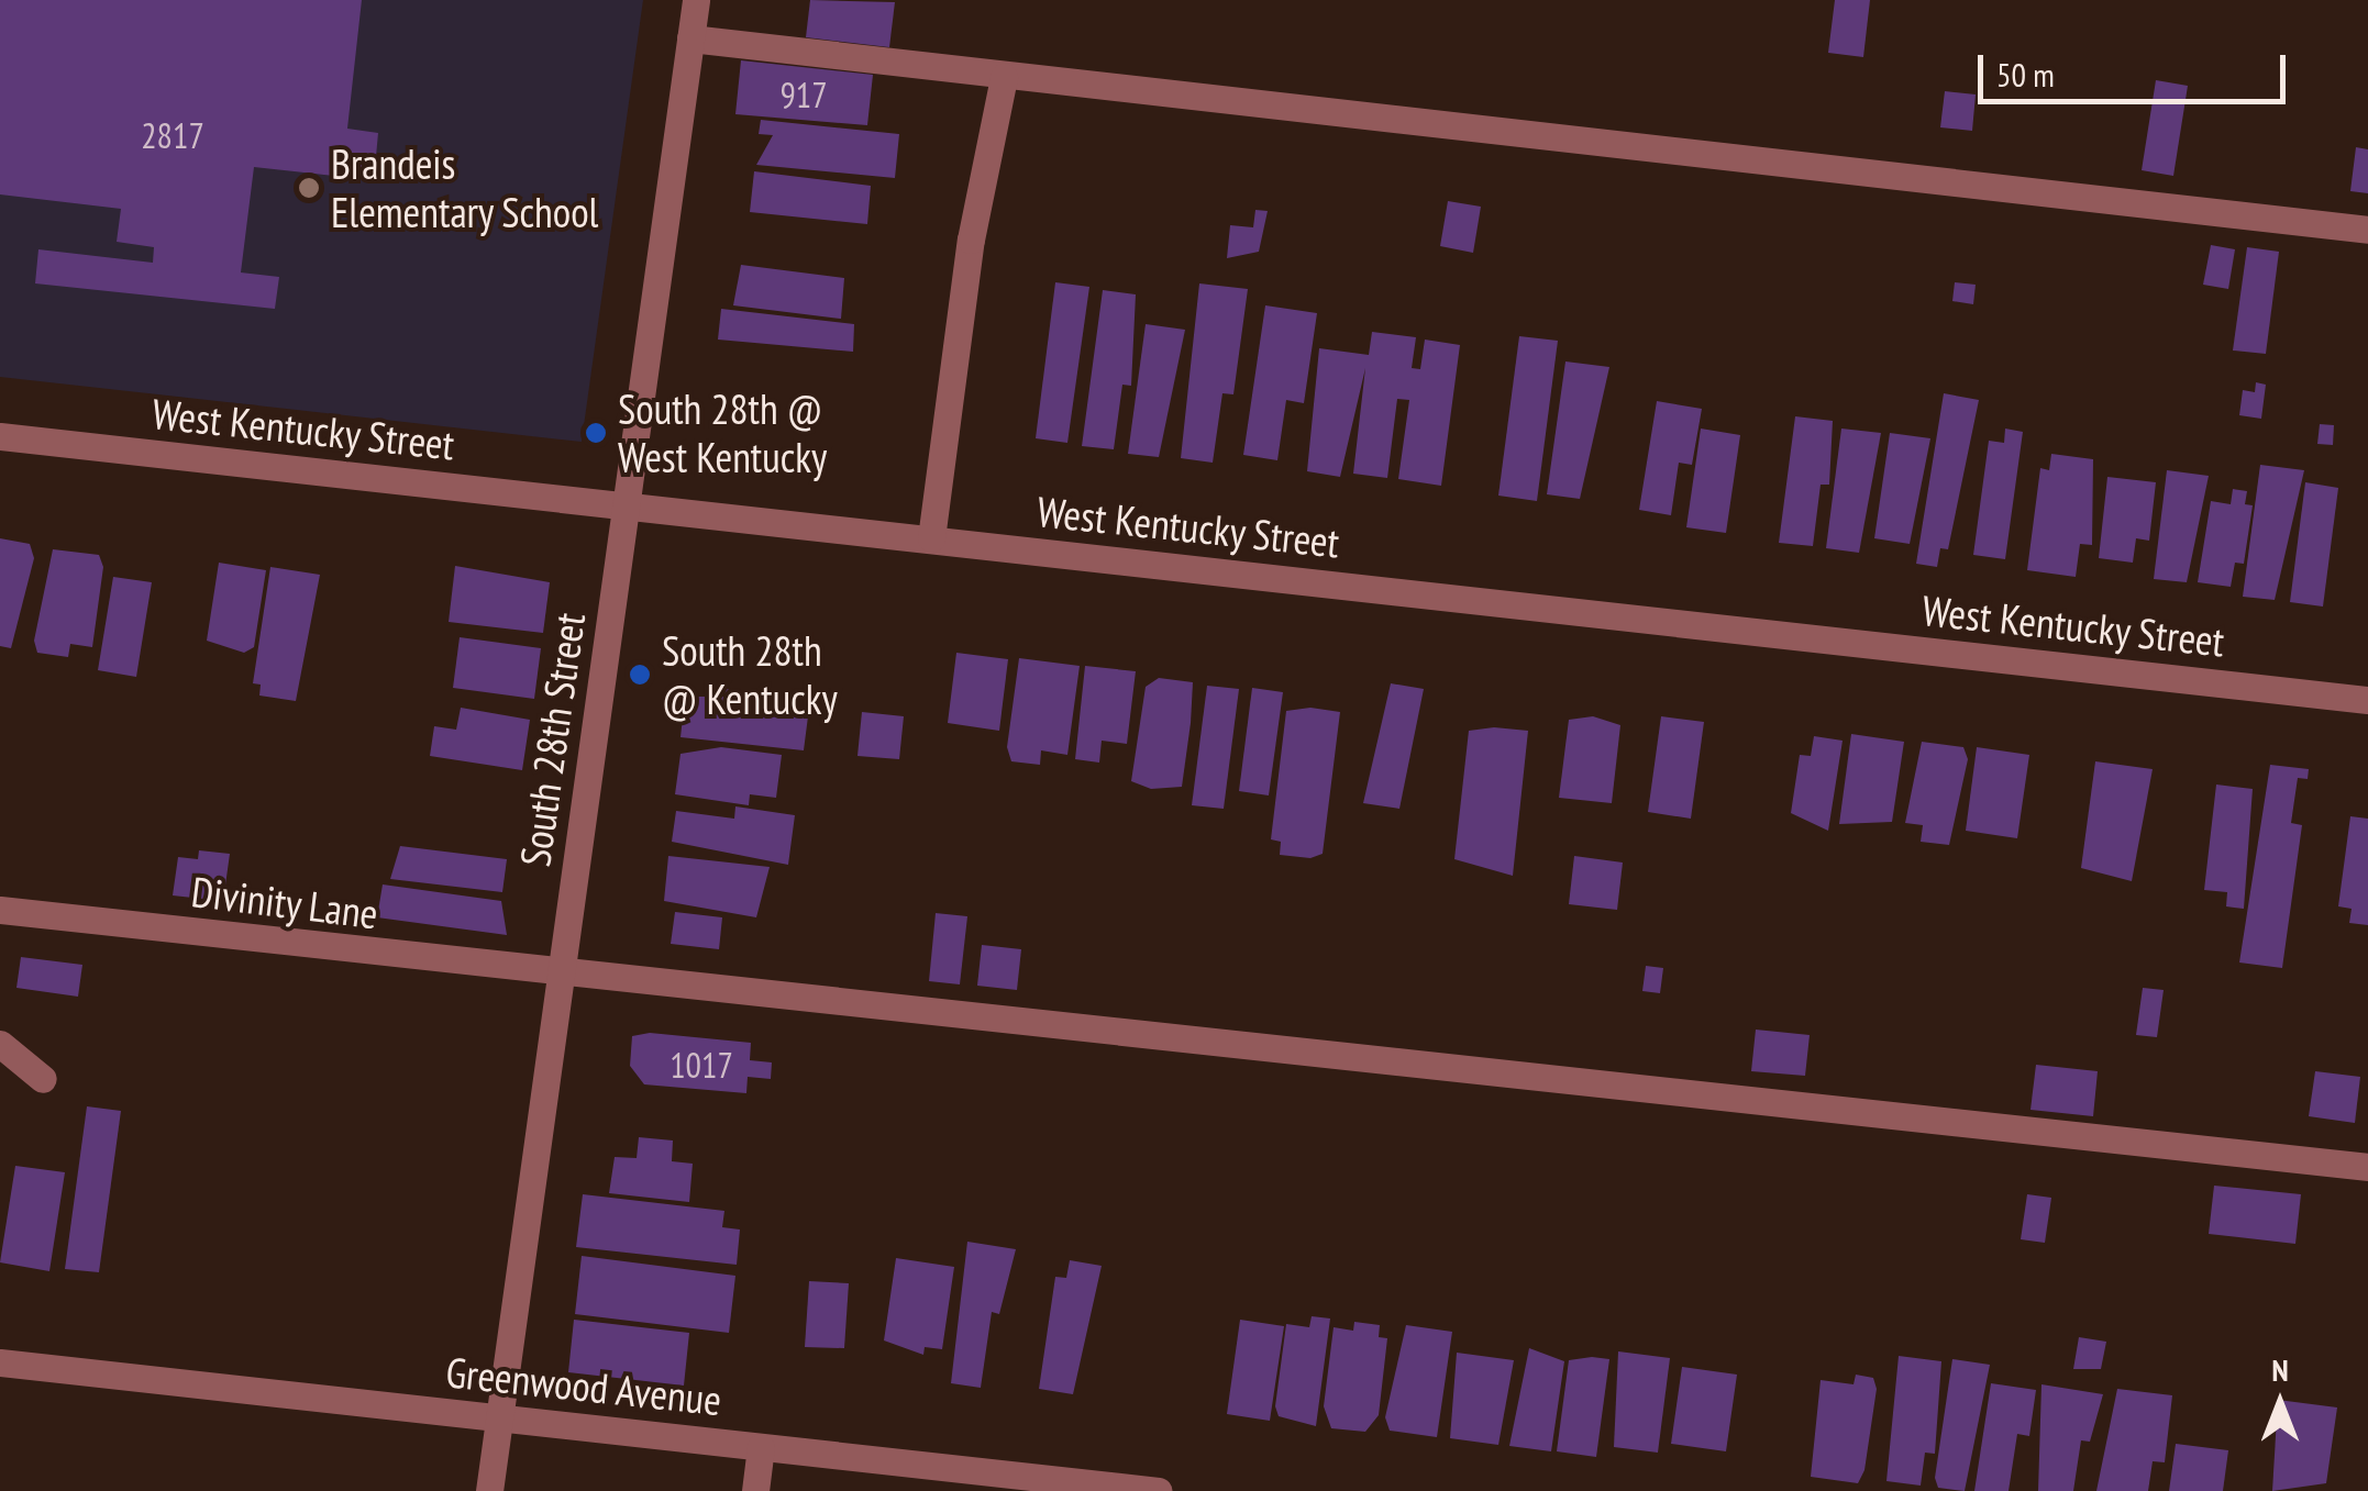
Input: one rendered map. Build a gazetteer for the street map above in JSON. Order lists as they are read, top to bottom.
{
  "streets": {
    "street": [
      "West Kentucky Street",
      "South 28th Street",
      "Divinity Lane",
      "Greenwood Avenue"
    ]
  },
  "crossings": [
    ["West Kentucky Street", "South 28th Street"],
    ["South 28th Street", "Divinity Lane"],
    ["South 28th Street", "Greenwood Avenue"]
  ],
  "places": ["Brandeis Elementary School", "South 28th @ West Kentucky", "South 28th @ Kentucky"],
  "house_numbers": ["917", "2817", "1017"],
  "scale_bar": "50 m",
  "north": "top"
}
